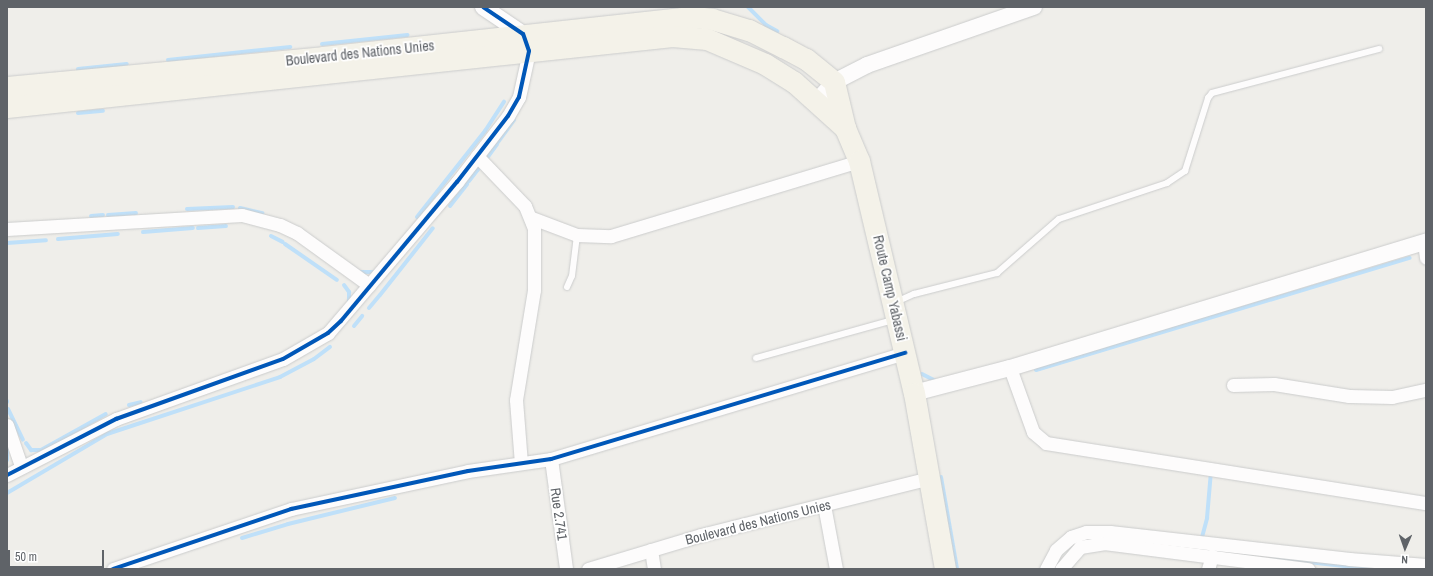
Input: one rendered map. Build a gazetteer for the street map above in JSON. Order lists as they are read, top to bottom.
{
  "streets": {
    "main road": ["Boulevard des Nations Unies", "Route Camp Yabassi"],
    "street": ["Rue 2.741"]
  },
  "crossings": [
    ["Boulevard des Nations Unies", "Route Camp Yabassi"]
  ],
  "scale_bar": "50 m",
  "north": "bottom"
}
